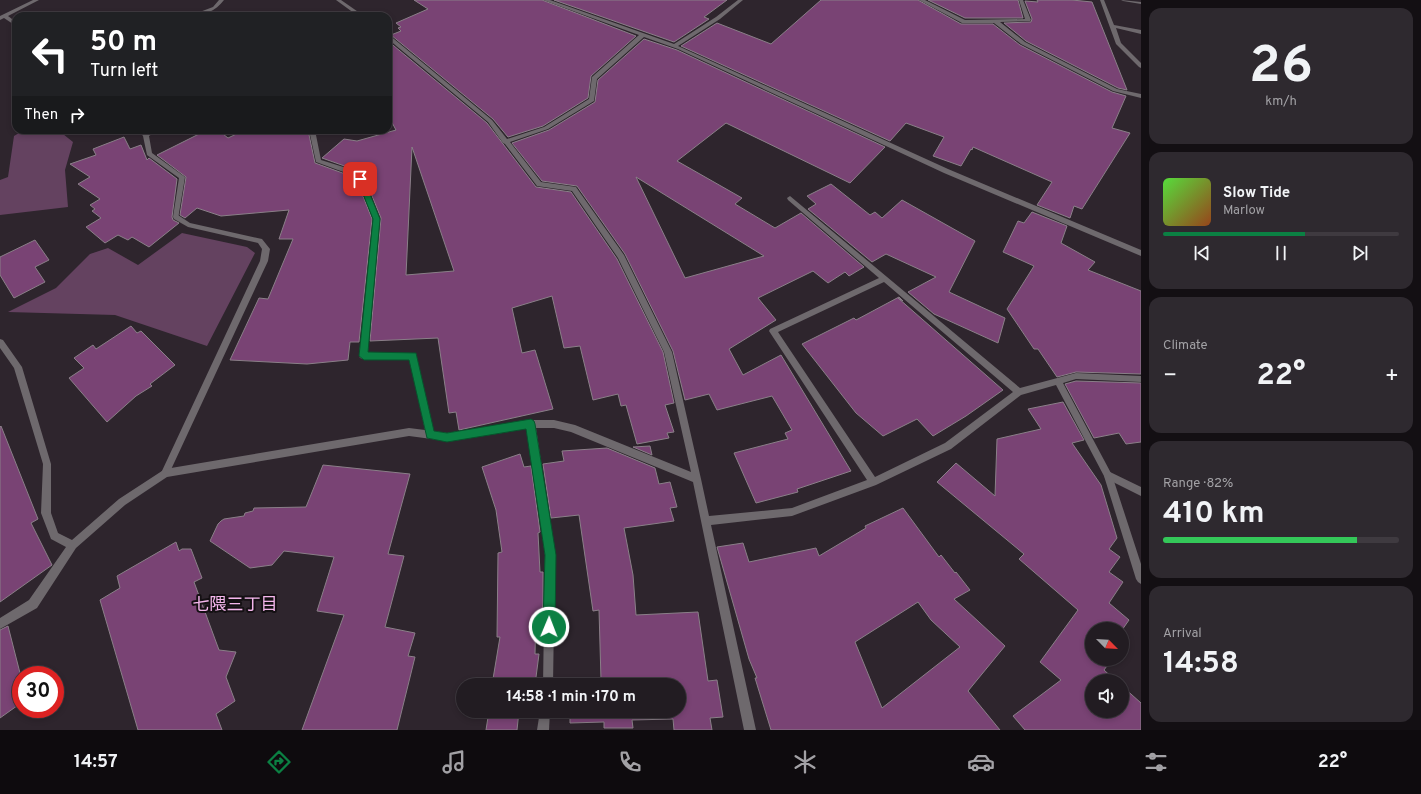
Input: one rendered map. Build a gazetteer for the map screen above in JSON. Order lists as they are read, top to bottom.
{
  "districts": ["七隈三丁目"],
  "north": "bottom right",
  "page": {
    "tile": [
      ["26", "km/h"],
      "Climate",
      ["Range · 82%", "410 km"],
      ["Arrival", "14:58"]
    ],
    "turn": ["50 m", "Turn left"],
    "then": "Then",
    "song": ["Slow Tide", "Marlow"],
    "heat": ["−", "22°", "+"],
    "limit": "30",
    "trip": "14:58 · 1 min · 170 m",
    "tabs": ["14:57", "22°"]
  }
}
